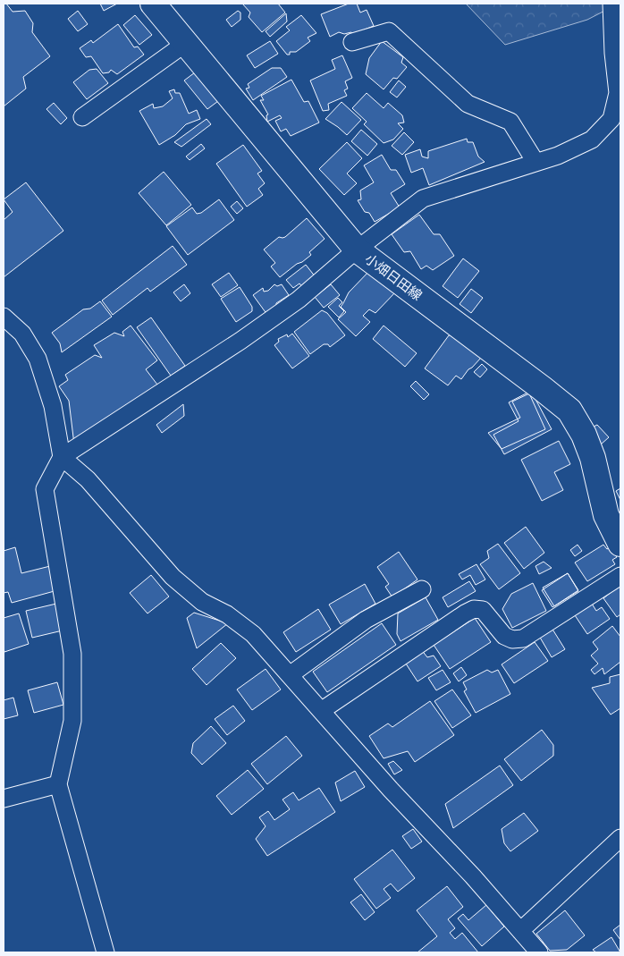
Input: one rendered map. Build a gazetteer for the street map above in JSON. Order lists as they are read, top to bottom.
{
  "streets": {
    "main road": ["小畑日田線"]
  }
}
